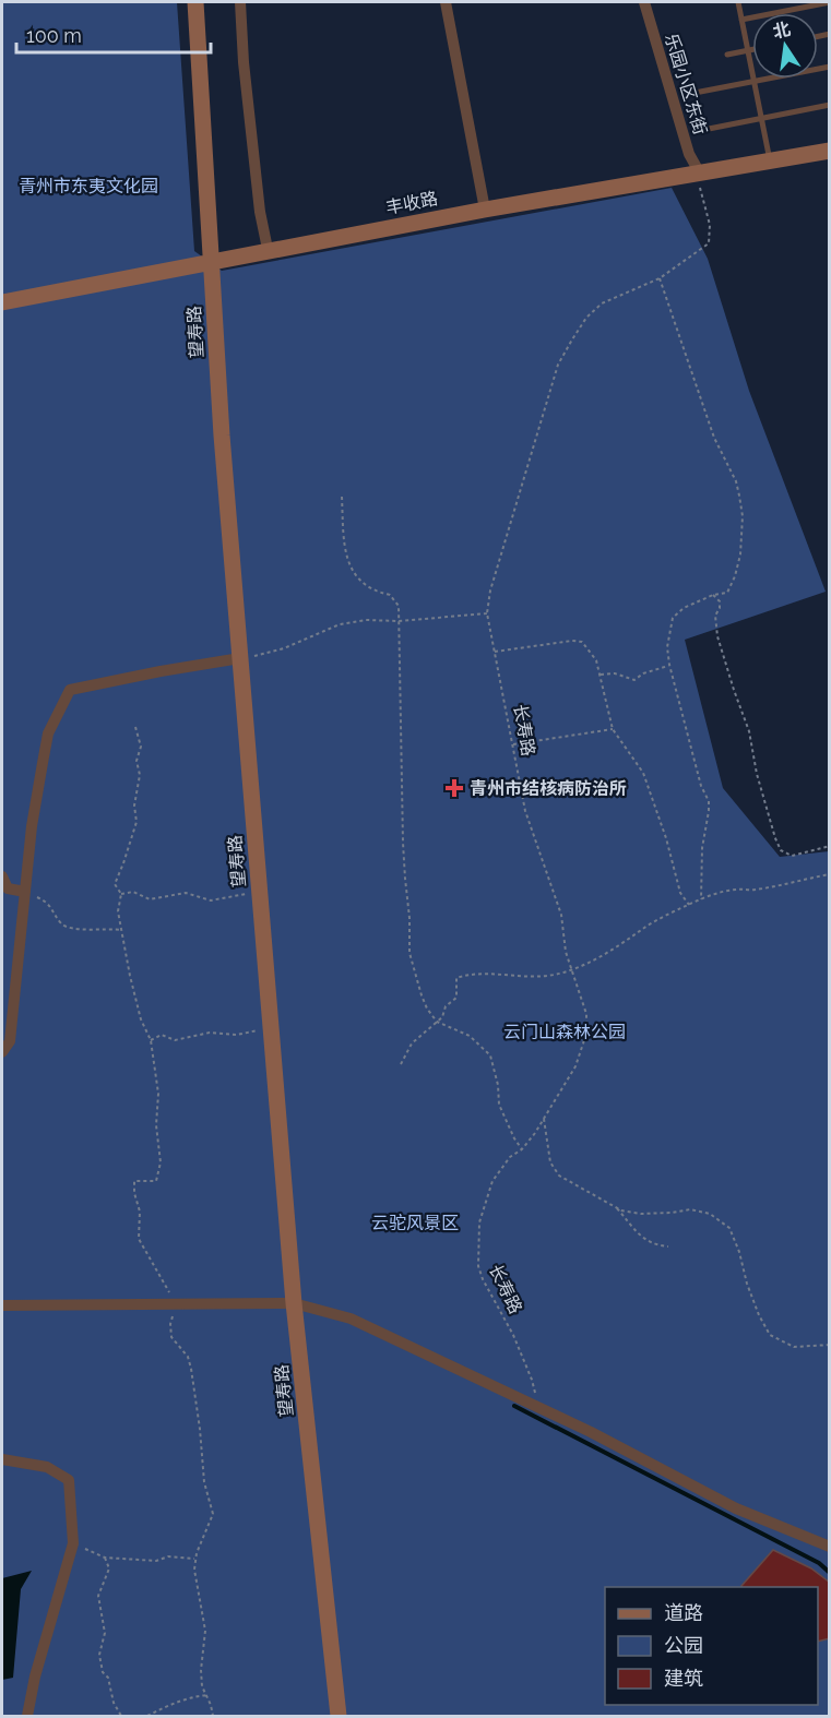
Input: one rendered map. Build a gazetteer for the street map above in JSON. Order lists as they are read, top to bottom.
{
  "streets": {
    "street": ["乐园小区东街", "丰收路", "望寿路"],
    "path": ["长寿路"]
  },
  "crossings": [
    ["乐园小区东街", "丰收路"],
    ["乐园小区东街", "长寿路"],
    ["丰收路", "望寿路"],
    ["丰收路", "长寿路"]
  ],
  "parks": ["青州市东夷文化园", "云门山森林公园", "云驼风景区"],
  "places": {
    "health": ["青州市结核病防治所"]
  },
  "legend": ["道路", "公园", "建筑"],
  "scale_bar": "100 m",
  "north": "top"
}
